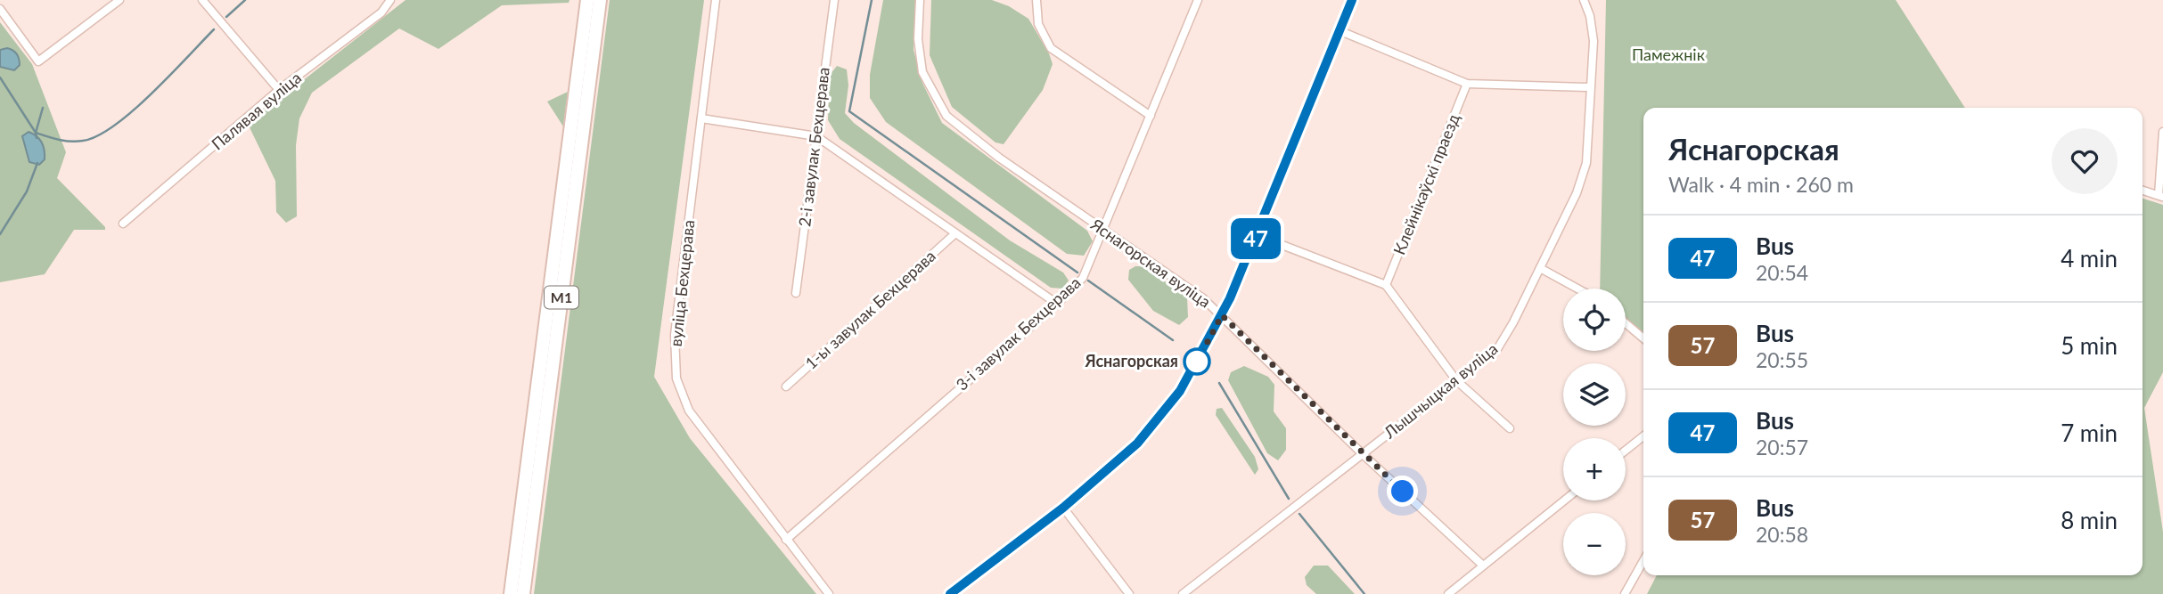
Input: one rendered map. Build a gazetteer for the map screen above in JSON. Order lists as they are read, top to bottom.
{
  "streets": {
    "highway": ["М1"],
    "street": [
      "Палявая вуліца",
      "2-і завулак Бехцерава",
      "Клейнікаўскі праезд",
      "Яснагорская вуліца",
      "вуліца Бехцерава",
      "1-ы завулак Бехцерава",
      "3-і завулак Бехцерава",
      "Лышчыцкая вуліца"
    ]
  },
  "crossings": [
    ["Яснагорская вуліца", "3-і завулак Бехцерава"],
    ["Яснагорская вуліца", "Лышчыцкая вуліца"],
    ["вуліца Бехцерава", "3-і завулак Бехцерава"]
  ],
  "parks": ["Памежнік"],
  "places": ["Яснагорская"],
  "lines": ["bus line 47"],
  "page": {
    "on_map": "47",
    "heading": ["Яснагорская", "Walk · 4 min · 260 m"],
    "list": [
      {
        "mark": "47",
        "name": "Bus",
        "note": "20:54",
        "value": "4 min"
      },
      {
        "mark": "57",
        "name": "Bus",
        "note": "20:55",
        "value": "5 min"
      },
      {
        "mark": "47",
        "name": "Bus",
        "note": "20:57",
        "value": "7 min"
      },
      {
        "mark": "57",
        "name": "Bus",
        "note": "20:58",
        "value": "8 min"
      }
    ],
    "map_buttons": ["+", "−"]
  }
}
